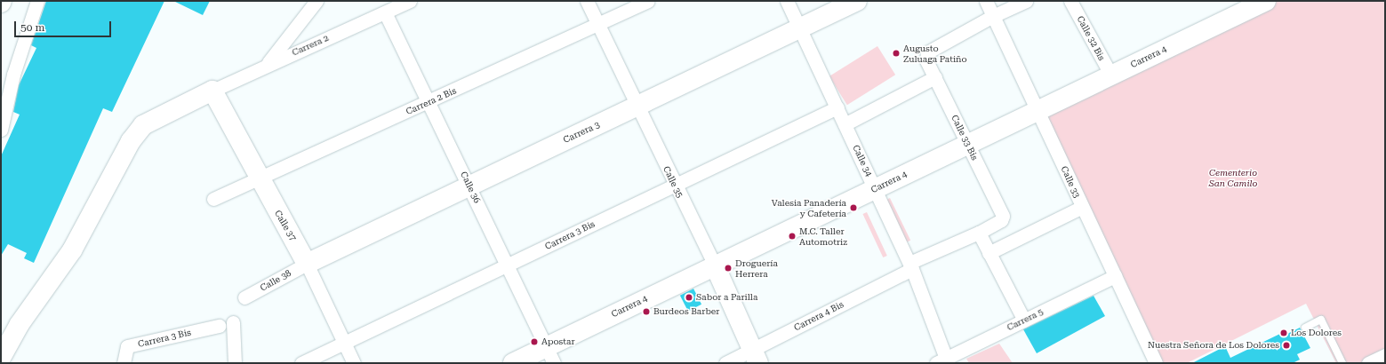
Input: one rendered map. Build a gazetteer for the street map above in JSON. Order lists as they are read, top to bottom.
{
  "streets": {
    "street": [
      "Calle 32 Bis",
      "Carrera 2",
      "Carrera 4",
      "Carrera 2 Bis",
      "Carrera 3",
      "Calle 33 Bis",
      "Calle 34",
      "Calle 35",
      "Calle 33",
      "Calle 36",
      "Calle 37",
      "Carrera 3 Bis",
      "Calle 38",
      "Carrera 4 Bis",
      "Carrera 5"
    ]
  },
  "crossings": [
    ["Calle 32 Bis", "Carrera 4"],
    ["Carrera 2", "Calle 36"],
    ["Carrera 2", "Calle 37"],
    ["Carrera 4", "Calle 33 Bis"],
    ["Carrera 4", "Calle 34"],
    ["Carrera 4", "Calle 35"],
    ["Carrera 4", "Calle 33"],
    ["Carrera 4", "Calle 36"],
    ["Carrera 2 Bis", "Calle 35"],
    ["Carrera 2 Bis", "Calle 36"],
    ["Carrera 2 Bis", "Calle 37"],
    ["Carrera 3", "Calle 34"],
    ["Carrera 3", "Calle 35"],
    ["Carrera 3", "Calle 36"],
    ["Carrera 3", "Calle 37"],
    ["Carrera 3", "Calle 38"],
    ["Calle 33 Bis", "Calle 33"],
    ["Calle 34", "Carrera 3 Bis"],
    ["Calle 34", "Carrera 4 Bis"],
    ["Calle 34", "Carrera 5"],
    ["Calle 35", "Carrera 3 Bis"],
    ["Calle 35", "Carrera 4 Bis"],
    ["Calle 33", "Carrera 5"],
    ["Calle 36", "Carrera 3 Bis"],
    ["Calle 37", "Carrera 3 Bis"],
    ["Calle 37", "Calle 38"]
  ],
  "parks": ["Cementerio San Camilo"],
  "places": [
    "Augusto Zuluaga Patiño",
    "Valesia Panadería y Cafetería",
    "M.C. Taller Automotriz",
    "Droguería Herrera",
    "Sabor a Parilla",
    "Burdeos Barber",
    "Los Dolores",
    "Apostar",
    "Nuestra Señora de Los Dolores"
  ],
  "scale_bar": "50 m"
}
